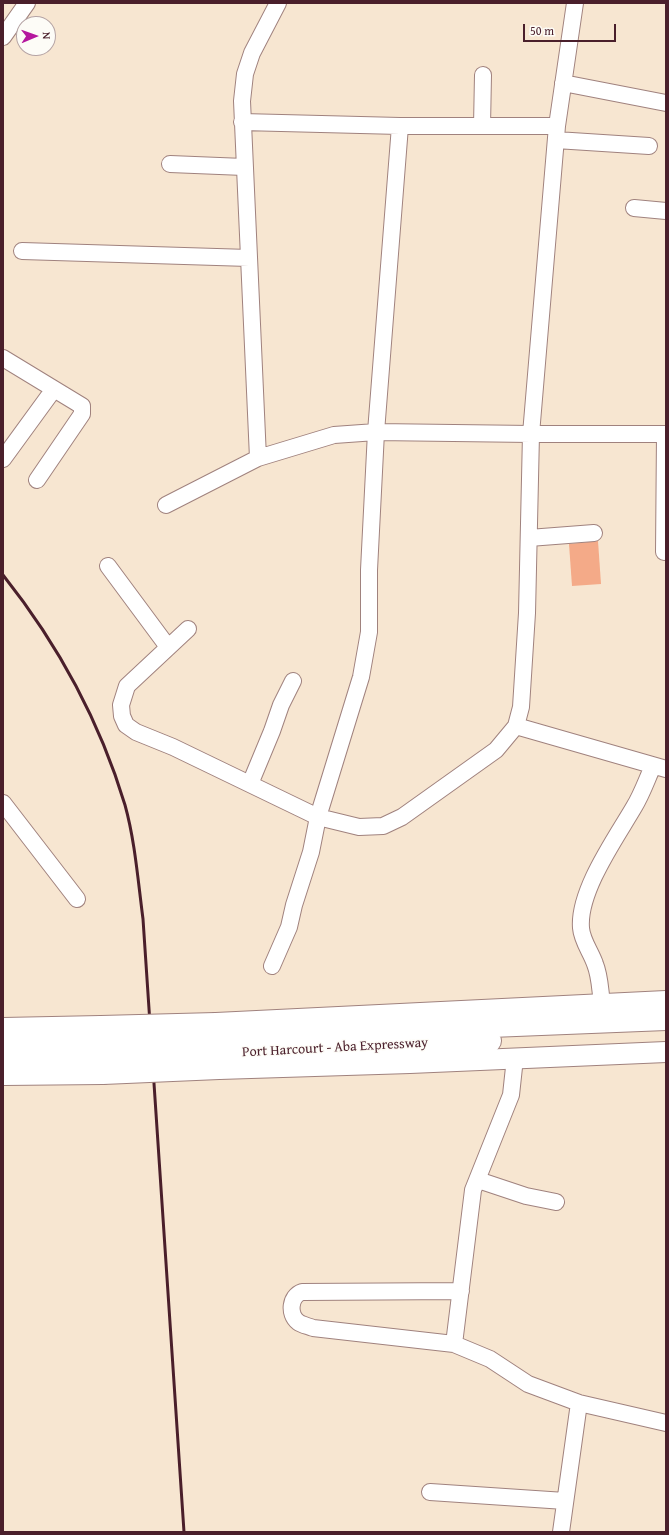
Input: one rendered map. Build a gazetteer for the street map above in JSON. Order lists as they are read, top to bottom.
{
  "streets": {
    "highway": ["Port Harcourt - Aba Expressway"]
  },
  "scale_bar": "50 m",
  "north": "right"
}
